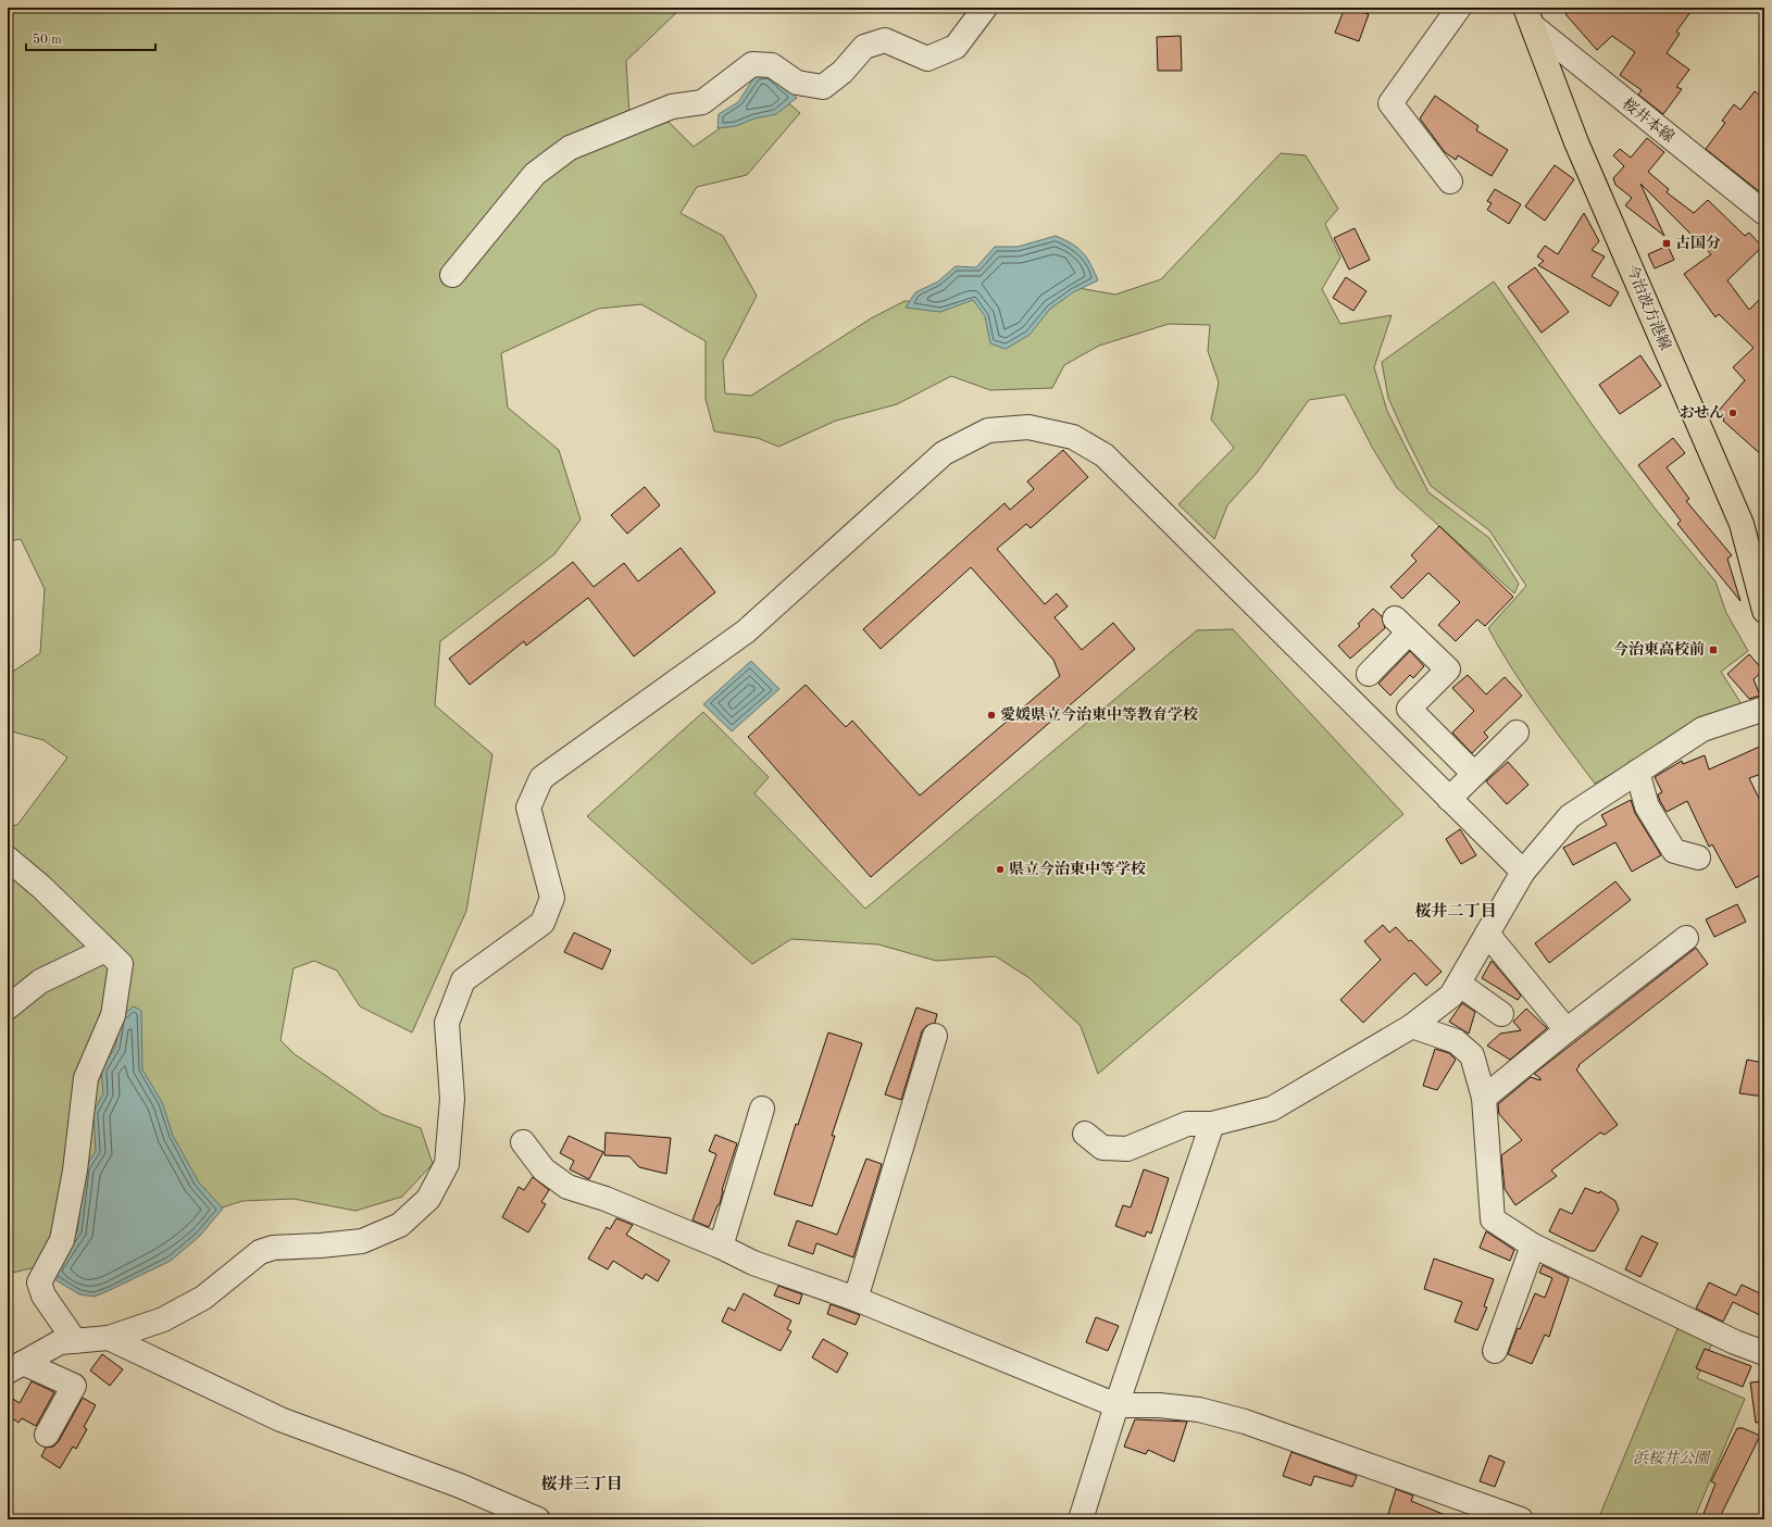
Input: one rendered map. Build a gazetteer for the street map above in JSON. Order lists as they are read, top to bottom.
{
  "streets": {
    "main road": ["今治波方港線"],
    "street": ["桜井本線"]
  },
  "crossings": [
    ["桜井本線", "今治波方港線"]
  ],
  "districts": ["桜井二丁目", "桜井三丁目"],
  "parks": ["浜桜井公園"],
  "places": {
    "transit": ["古国分", "今治東高校前"],
    "other": ["おせん", "愛媛県立今治東中等教育学校", "県立今治東中等学校"]
  },
  "scale_bar": "50 m"
}
